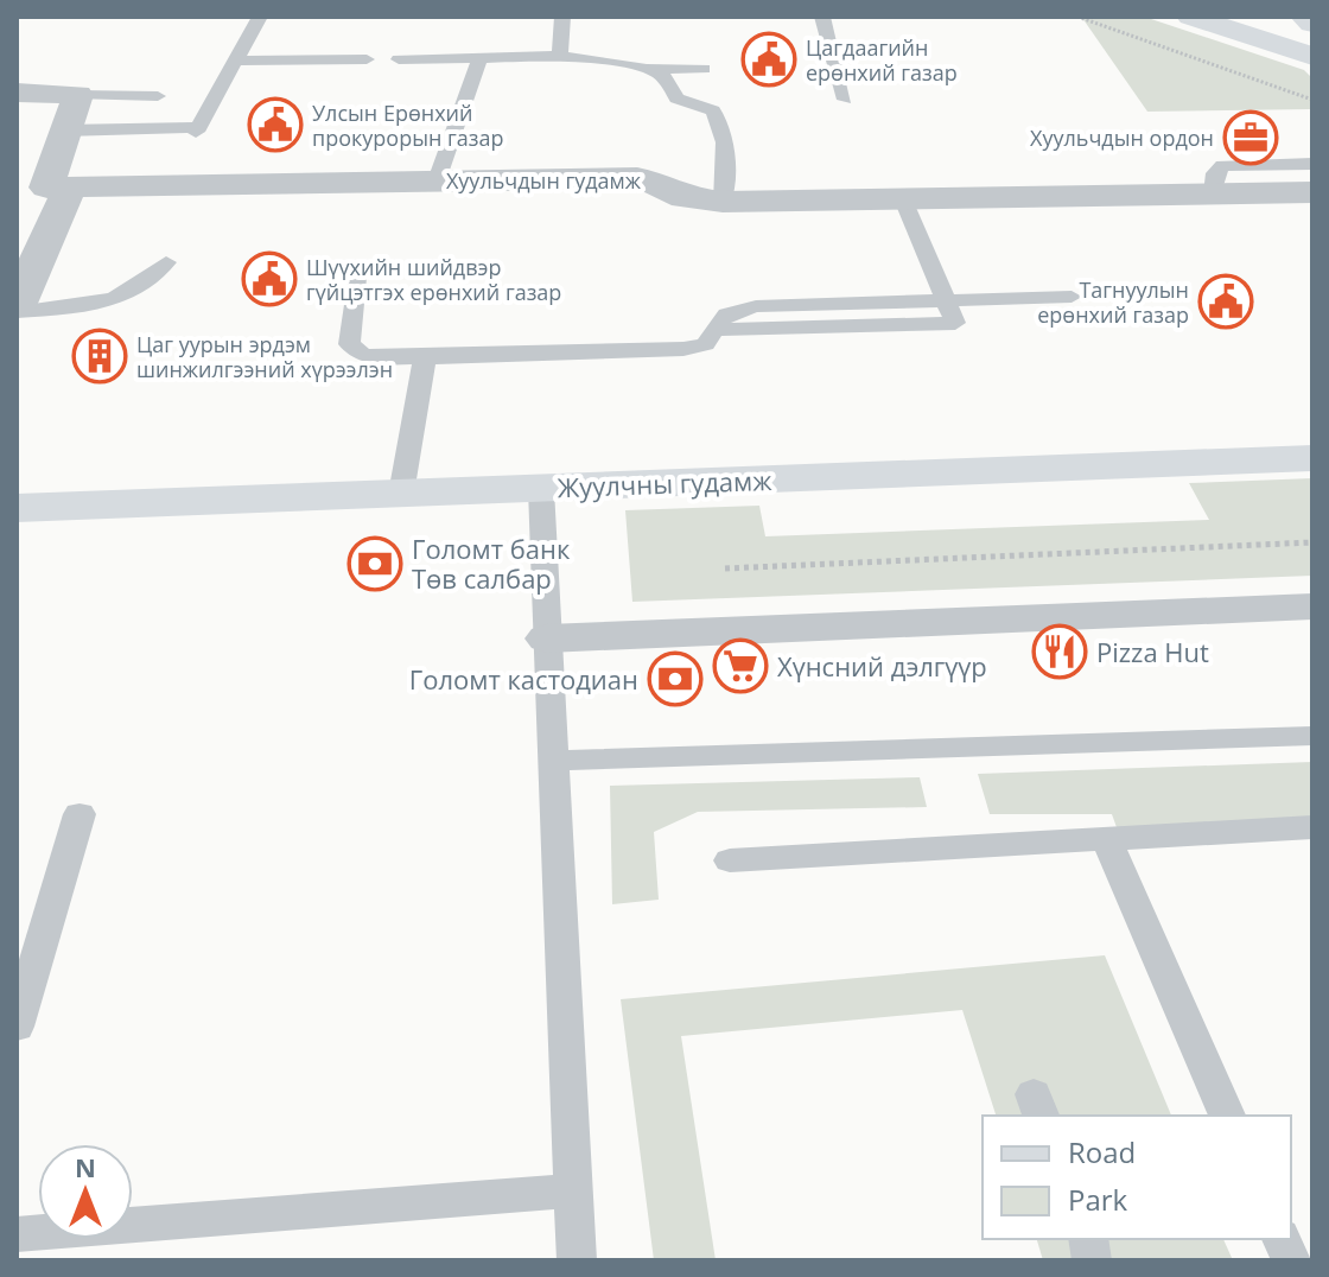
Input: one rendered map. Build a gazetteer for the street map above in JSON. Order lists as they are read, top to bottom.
{
  "streets": {
    "main road": ["Жуулчны гудамж"],
    "street": ["Хуульчдын гудамж"]
  },
  "places": {
    "public building": [
      "Цагдаагийн ерөнхий газар",
      "Улсын Ерөнхий прокурорын газар",
      "Шүүхийн шийдвэр гүйцэтгэх ерөнхий газар",
      "Тагнуулын ерөнхий газар"
    ],
    "office": ["Хуульчдын ордон"],
    "building": ["Цаг уурын эрдэм шинжилгээний хүрээлэн"],
    "bank": ["Голомт банк Төв салбар", "Голомт кастодиан"],
    "restaurant": ["Pizza Hut"],
    "supermarket": ["Хүнсний дэлгүүр"]
  },
  "legend": ["Road", "Park"],
  "north": "top"
}
